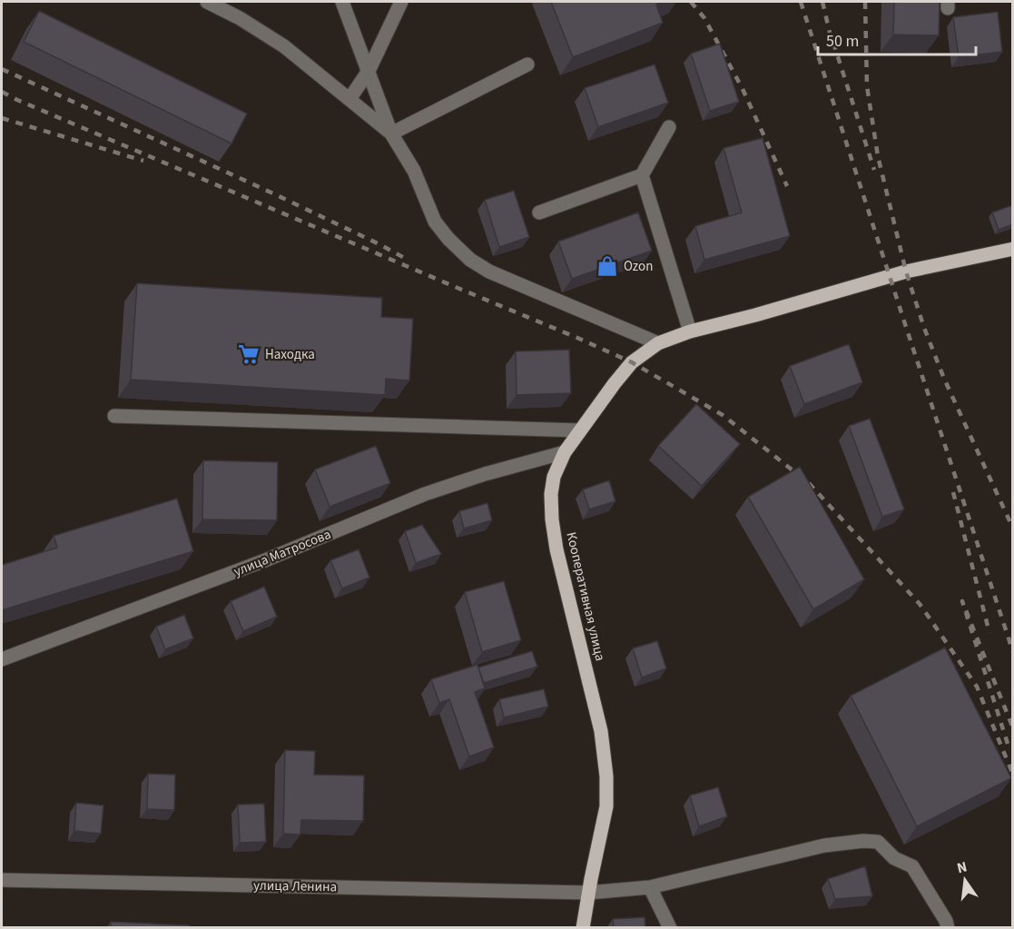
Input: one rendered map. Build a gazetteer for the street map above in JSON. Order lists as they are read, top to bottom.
{
  "streets": {
    "main road": ["Кооперативная улица"],
    "street": ["улица Матросова", "улица Ленина"]
  },
  "crossings": [
    ["улица Матросова", "Кооперативная улица"],
    ["Кооперативная улица", "улица Ленина"]
  ],
  "places": {
    "shop": ["Ozon"],
    "supermarket": ["Находка"]
  },
  "scale_bar": "50 m",
  "north": "top"
}
